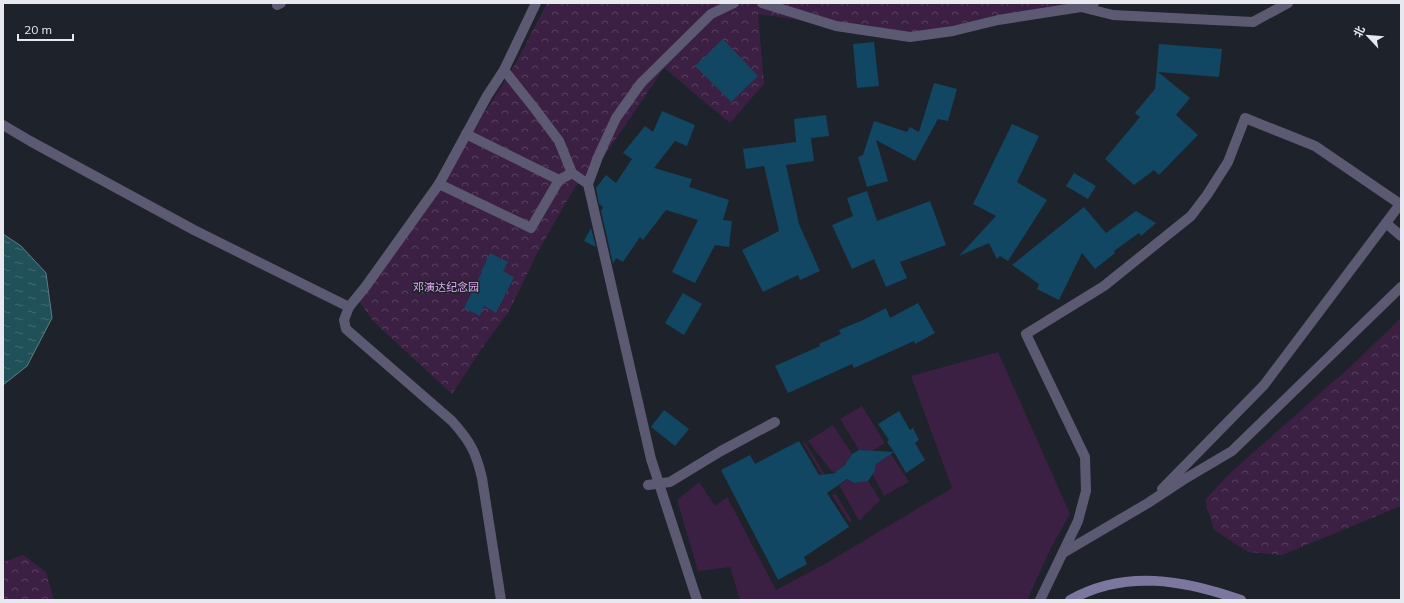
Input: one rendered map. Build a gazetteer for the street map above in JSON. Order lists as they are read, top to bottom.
{
  "parks": ["邓演达纪念园"],
  "scale_bar": "20 m",
  "north": "top left"
}
